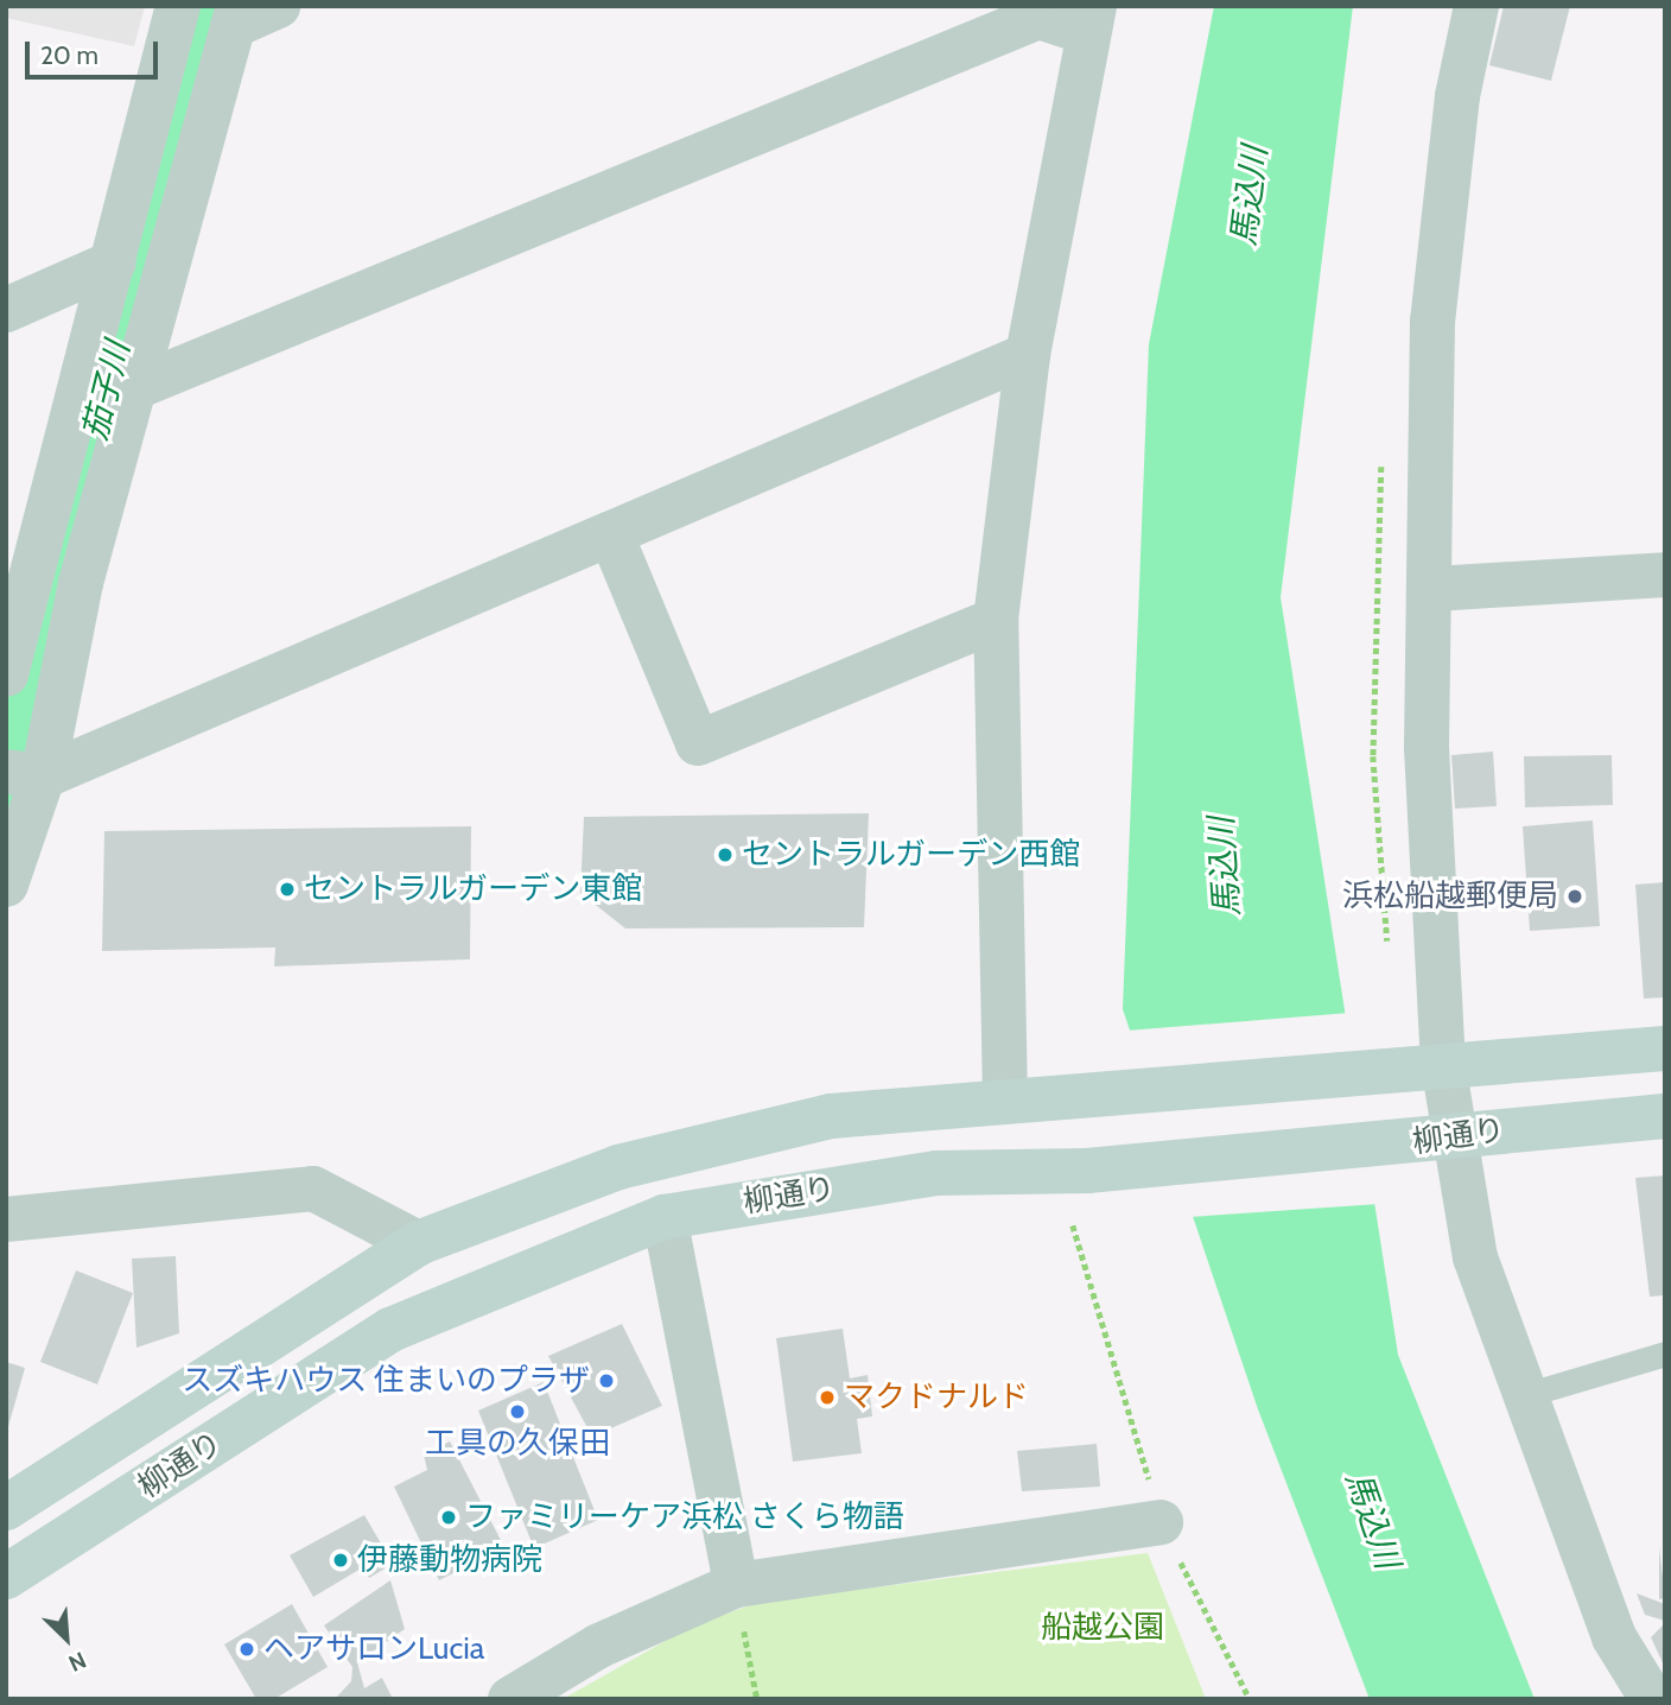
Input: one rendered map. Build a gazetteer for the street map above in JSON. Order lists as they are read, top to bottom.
{
  "streets": {
    "street": ["柳通り"]
  },
  "water": ["馬込川", "茄子川"],
  "parks": ["船越公園"],
  "places": [
    "セントラルガーデン西館",
    "セントラルガーデン東館",
    "浜松船越郵便局",
    "スズキハウス 住まいのプラザ",
    "マクドナルド",
    "工具の久保田",
    "ファミリーケア浜松 さくら物語",
    "伊藤動物病院",
    "ヘアサロンLucia"
  ],
  "scale_bar": "20 m",
  "north": "bottom right"
}
